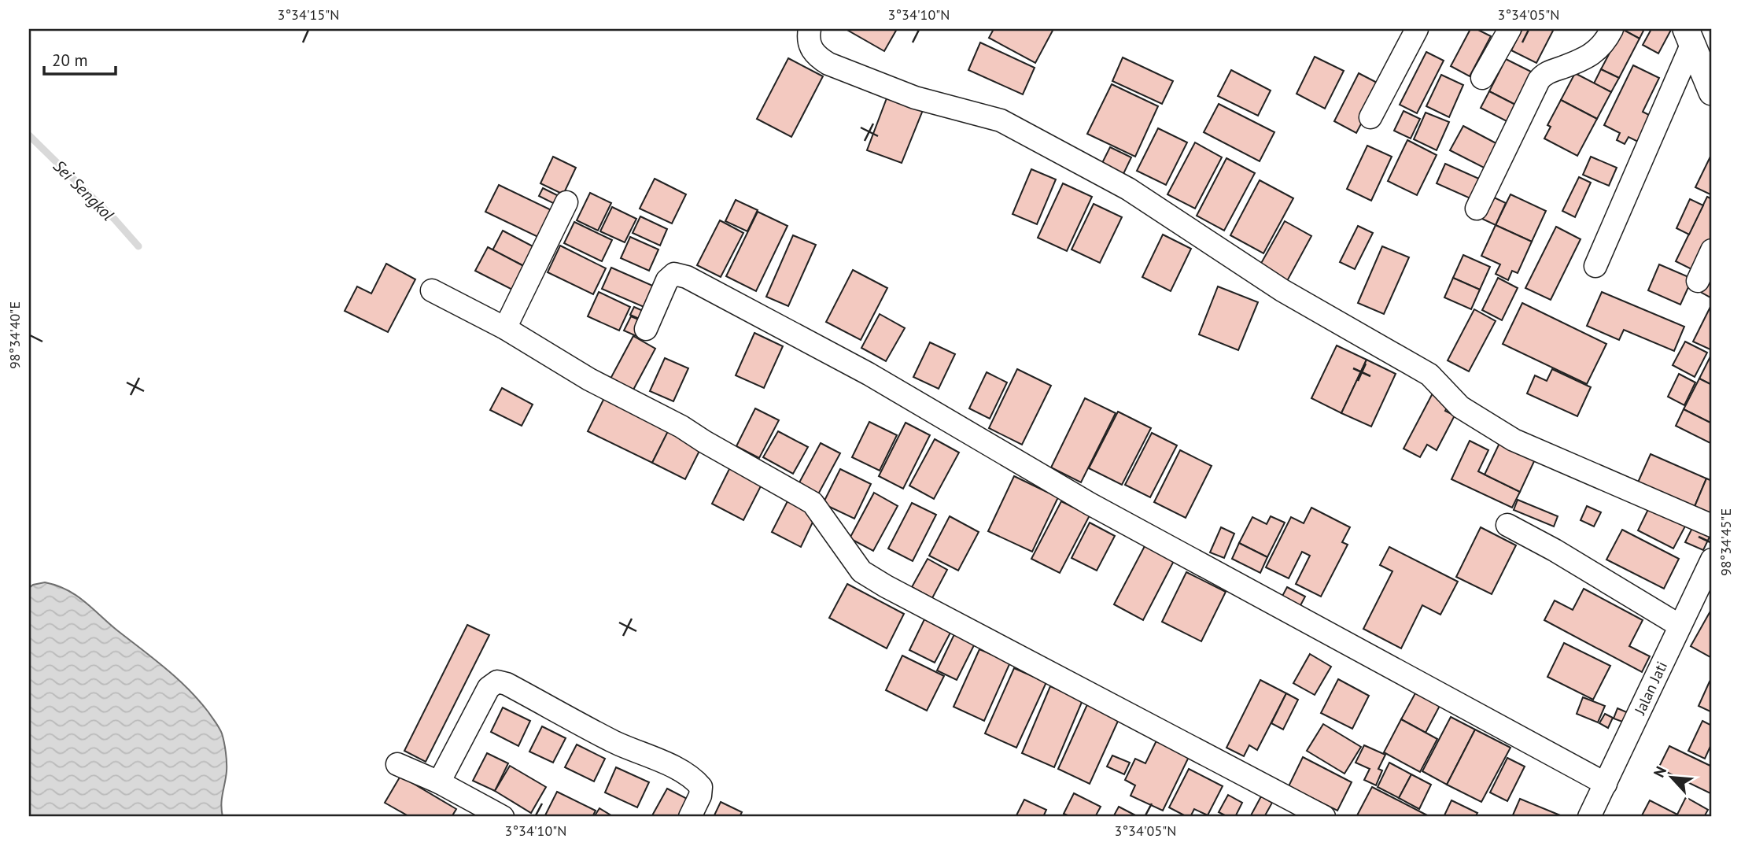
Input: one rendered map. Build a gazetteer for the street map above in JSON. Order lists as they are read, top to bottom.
{
  "streets": {
    "street": ["Jalan Jati"]
  },
  "water": ["Sei Sengkol"],
  "scale_bar": "20 m",
  "north": "top left",
  "coordinates": [
    "3°34'15\"N",
    "3°34'10\"N",
    "3°34'05\"N",
    "98°34'40\"E",
    "98°34'45\"E"
  ]
}
